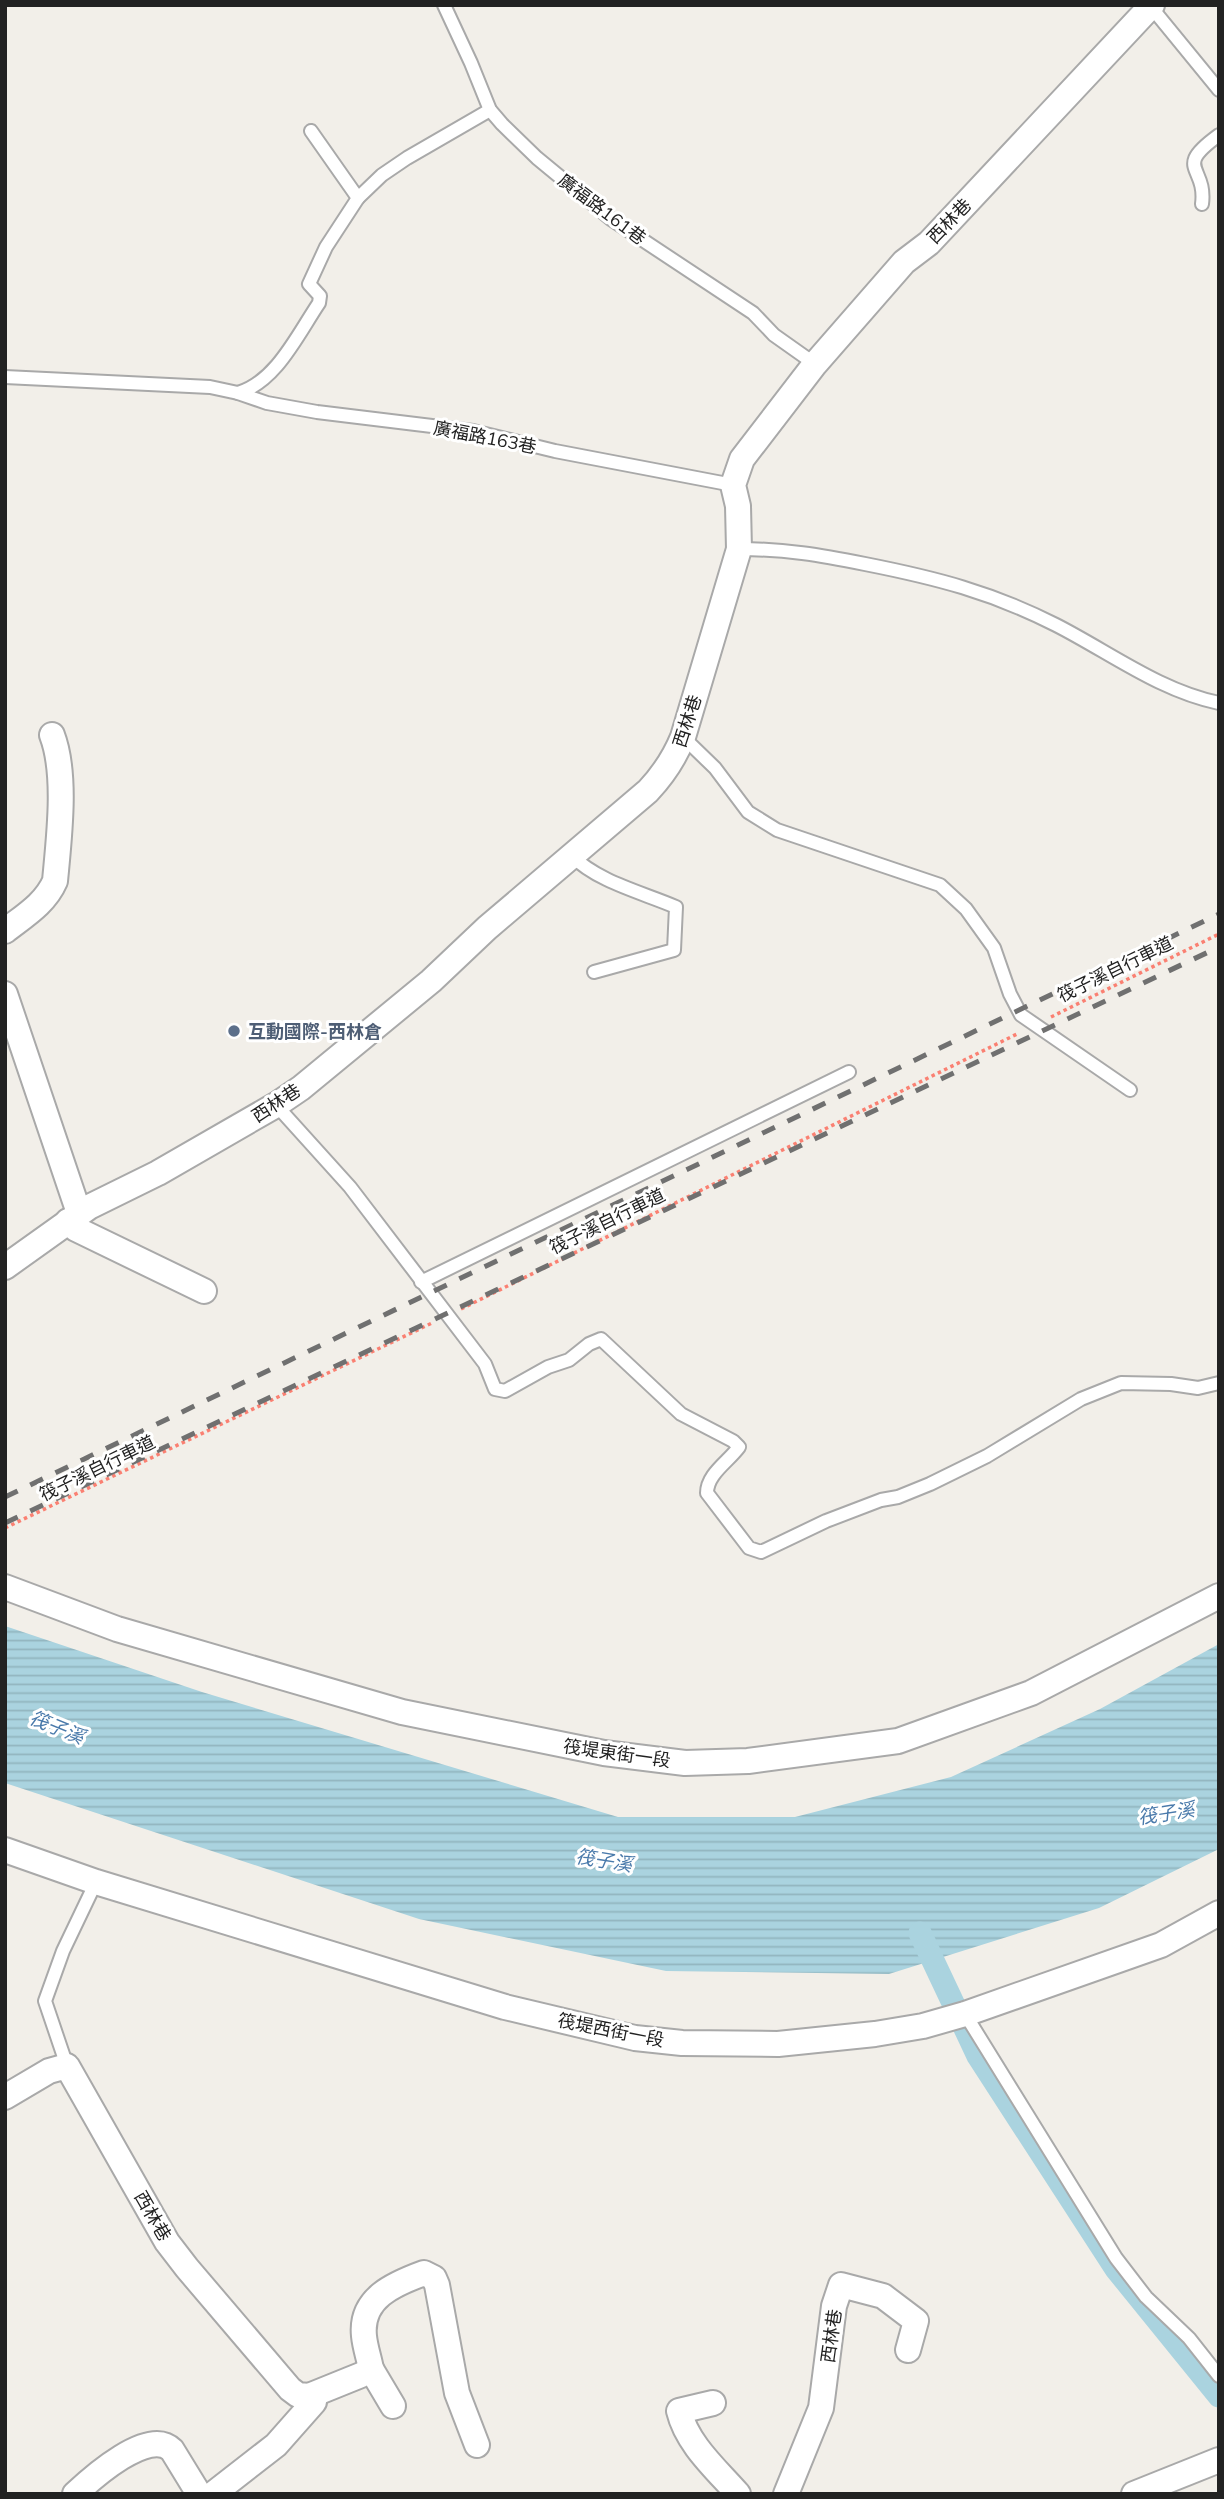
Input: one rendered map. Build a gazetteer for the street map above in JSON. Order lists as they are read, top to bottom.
{
  "streets": {
    "street": ["西林巷", "筏堤東街一段", "筏堤西街一段"],
    "lane": ["廣福路161巷", "廣福路163巷"],
    "path": ["筏子溪自行車道"]
  },
  "crossings": [
    ["廣福路161巷", "西林巷"],
    ["西林巷", "廣福路163巷"]
  ],
  "water": ["筏子溪"],
  "places": ["互動國際-西林倉"]
}
